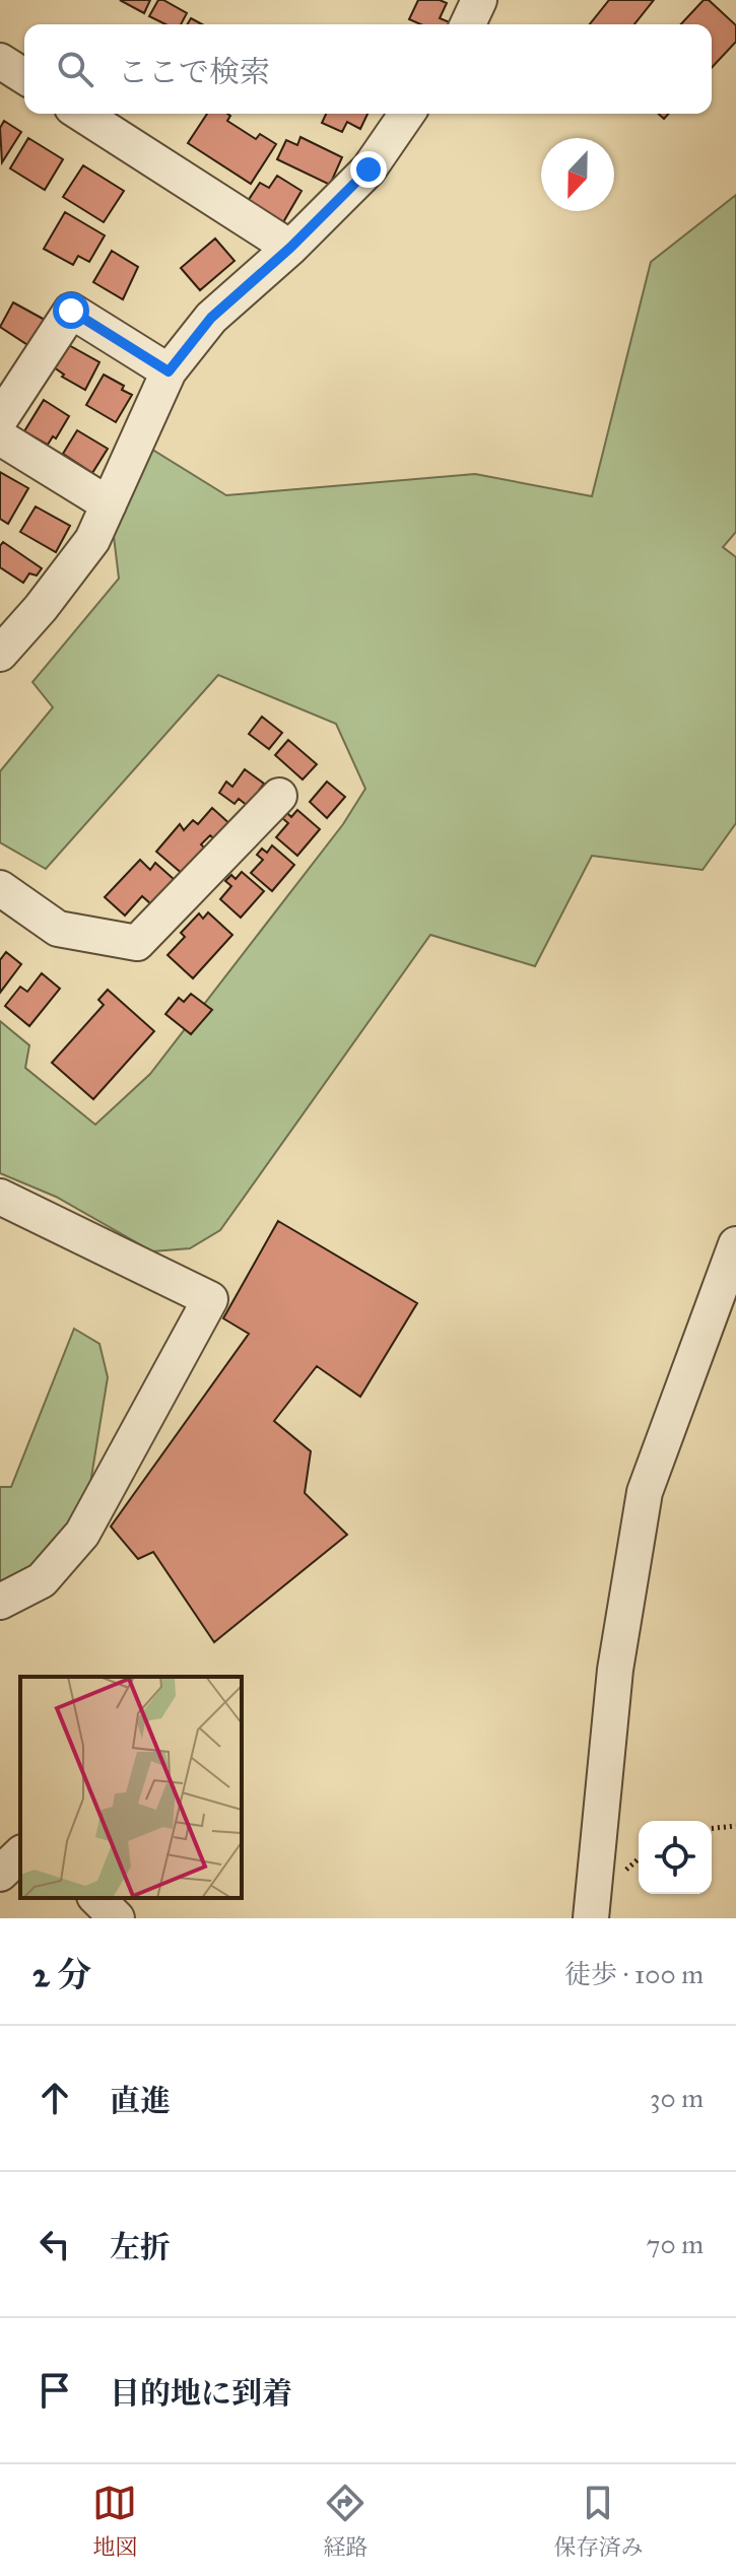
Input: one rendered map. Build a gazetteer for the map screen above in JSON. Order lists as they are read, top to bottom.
{
  "north": "bottom",
  "page": {
    "search": "ここで検索",
    "heading": ["2 分", "徒歩 · 100 m"],
    "list": [
      ["直進", "30 m"],
      ["左折", "70 m"],
      "目的地に到着"
    ],
    "nav": ["地図", "経路", "保存済み"]
  }
}
